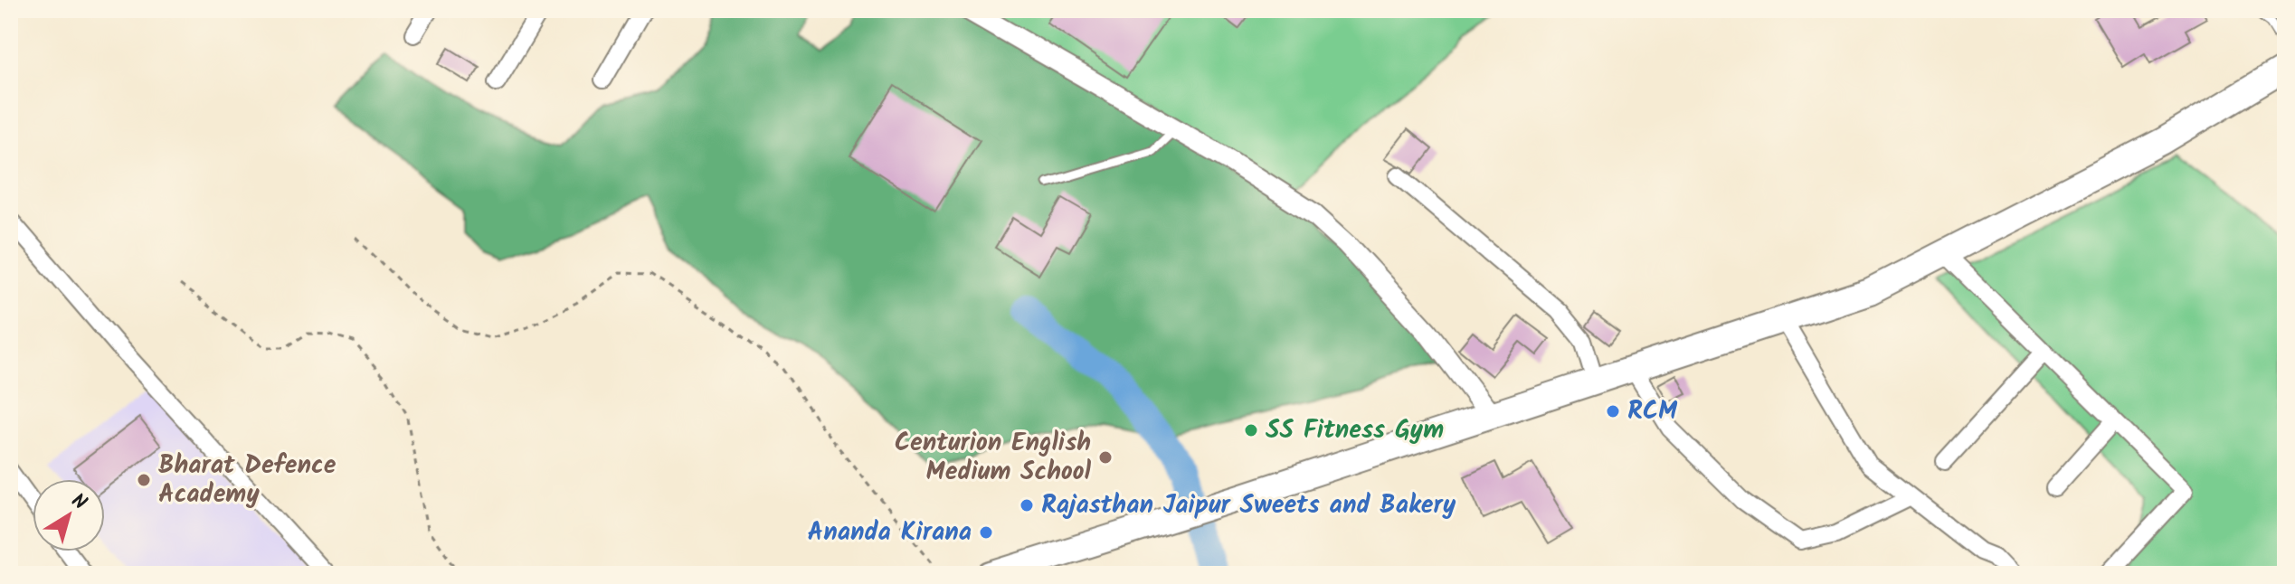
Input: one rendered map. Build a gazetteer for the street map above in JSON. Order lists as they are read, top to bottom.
{
  "places": [
    "RCM",
    "SS Fitness Gym",
    "Centurion English Medium School",
    "Bharat Defence Academy",
    "Rajasthan Jaipur Sweets and Bakery",
    "Ananda Kirana"
  ],
  "north": "top right"
}
